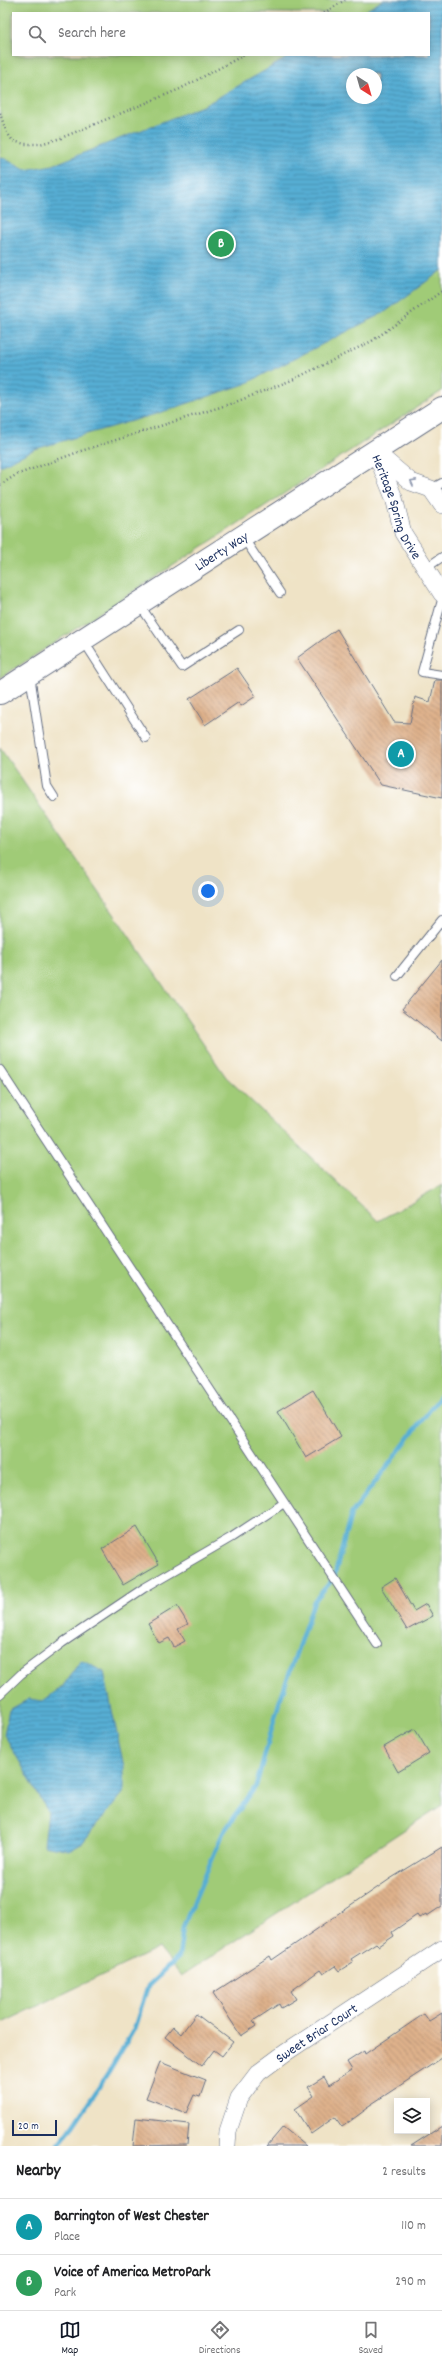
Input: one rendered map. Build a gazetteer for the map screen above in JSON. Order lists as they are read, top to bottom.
{
  "streets": {
    "main road": ["Liberty Way"],
    "street": ["Heritage Spring Drive", "Sweet Briar Court"]
  },
  "crossings": [
    ["Heritage Spring Drive", "Liberty Way"]
  ],
  "scale_bar": "20 m",
  "north": "bottom right",
  "page": {
    "search": "Search here",
    "pins": ["B", "A"],
    "scale": "20 m",
    "heading": ["Nearby", "2 results"],
    "list": [
      {
        "mark": "A",
        "name": "Barrington of West Chester",
        "note": "Place",
        "value": "110 m"
      },
      {
        "mark": "B",
        "name": "Voice of America MetroPark",
        "note": "Park",
        "value": "290 m"
      }
    ],
    "nav": ["Map", "Directions", "Saved"]
  }
}
